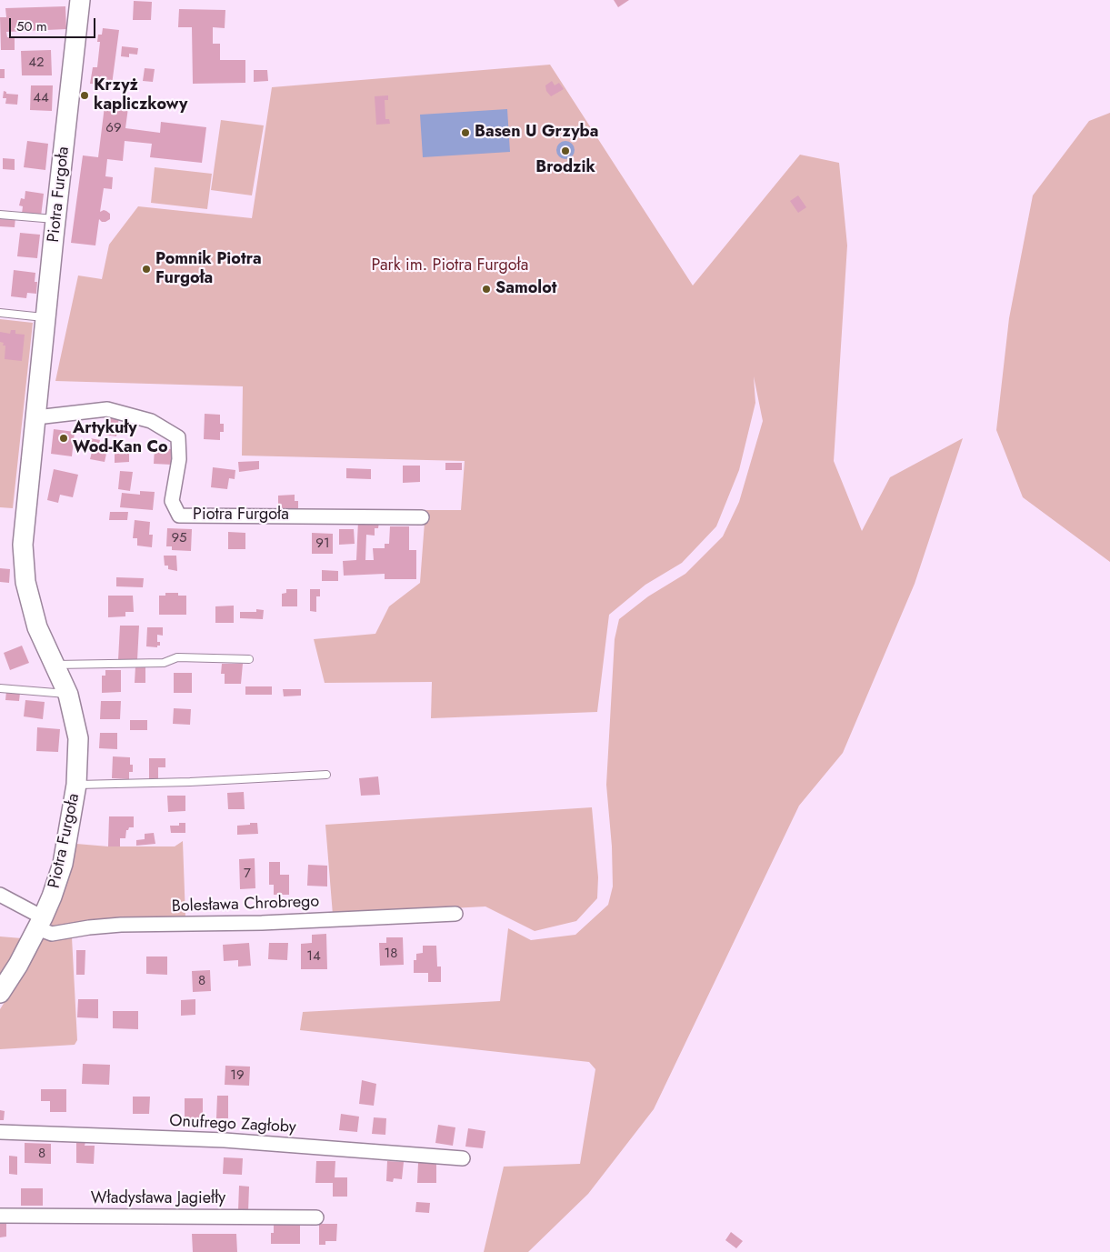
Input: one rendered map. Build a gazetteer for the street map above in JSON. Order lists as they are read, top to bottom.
{
  "streets": {
    "street": [
      "Piotra Furgoła",
      "Bolesława Chrobrego",
      "Onufrego Zagłoby",
      "Władysława Jagiełły"
    ]
  },
  "crossings": [
    ["Piotra Furgoła", "Bolesława Chrobrego"]
  ],
  "parks": ["Park im. Piotra Furgoła"],
  "places": [
    "Krzyż kapliczkowy",
    "Basen U Grzyba",
    "Brodzik",
    "Pomnik Piotra Furgoła",
    "Samolot",
    "Artykuły Wod-Kan Co"
  ],
  "house_numbers": [
    "42",
    "44",
    "69",
    "95",
    "91",
    "7",
    "18",
    "14",
    "8",
    "19",
    "8"
  ],
  "scale_bar": "50 m"
}
